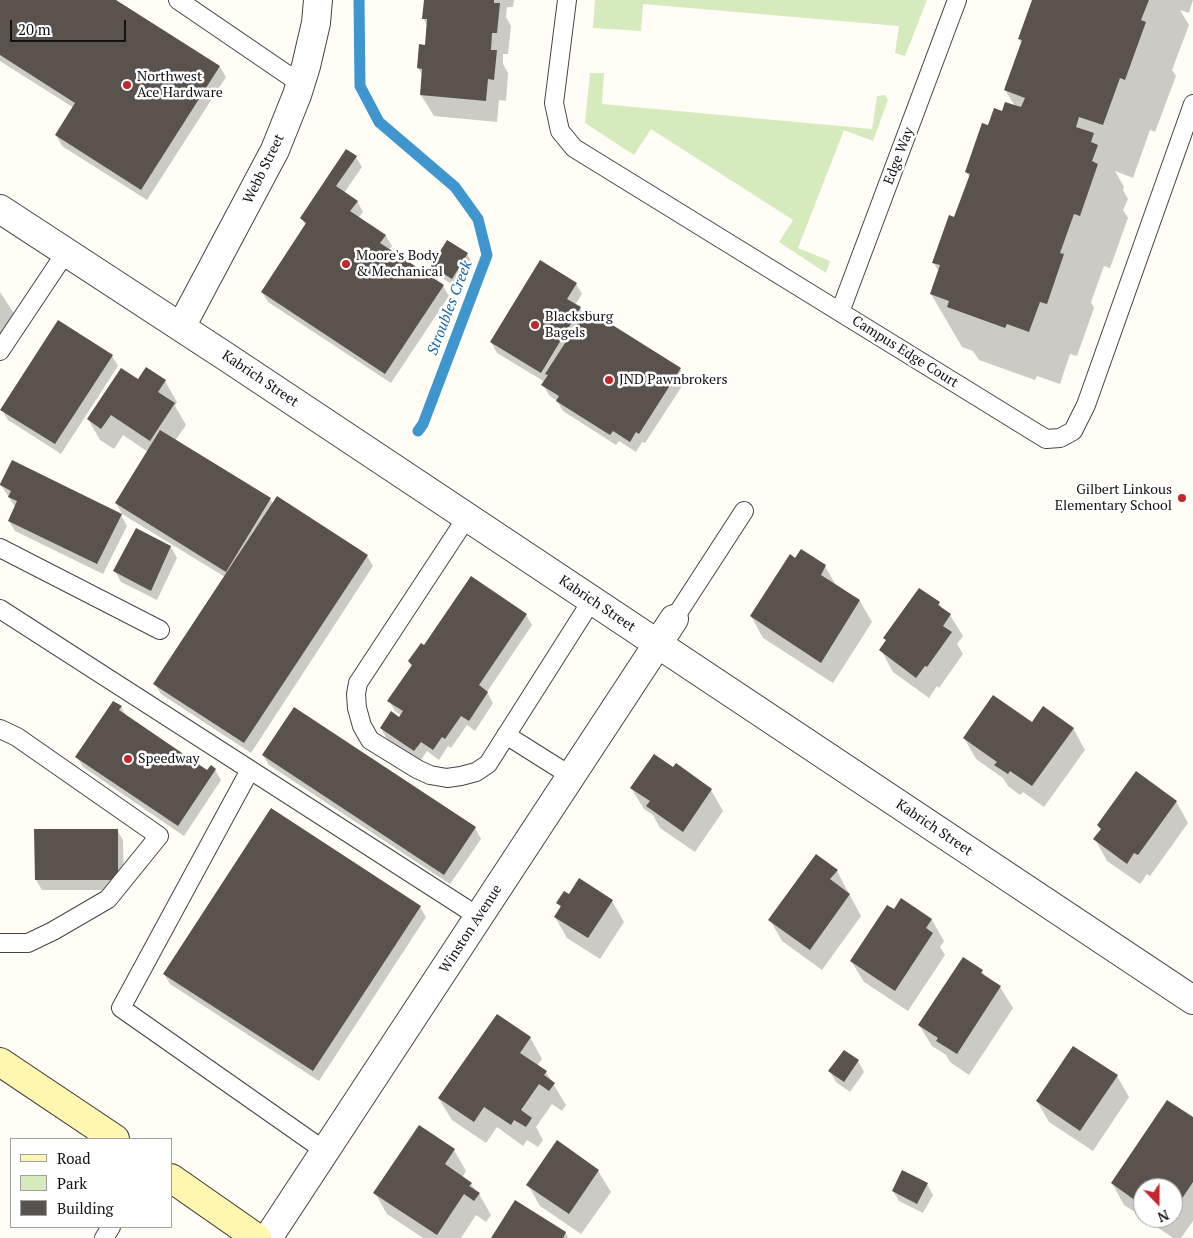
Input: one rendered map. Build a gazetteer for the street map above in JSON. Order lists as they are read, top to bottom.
{
  "streets": {
    "street": ["Webb Street", "Kabrich Street", "Winston Avenue"],
    "lane": ["Edge Way", "Campus Edge Court"]
  },
  "crossings": [
    ["Edge Way", "Campus Edge Court"],
    ["Webb Street", "Kabrich Street"],
    ["Kabrich Street", "Winston Avenue"]
  ],
  "water": ["Stroubles Creek"],
  "places": [
    "Northwest Ace Hardware",
    "Moore's Body & Mechanical",
    "Blacksburg Bagels",
    "JND Pawnbrokers",
    "Gilbert Linkous Elementary School",
    "Speedway"
  ],
  "legend": ["Road", "Park", "Building"],
  "scale_bar": "20 m",
  "north": "bottom"
}
